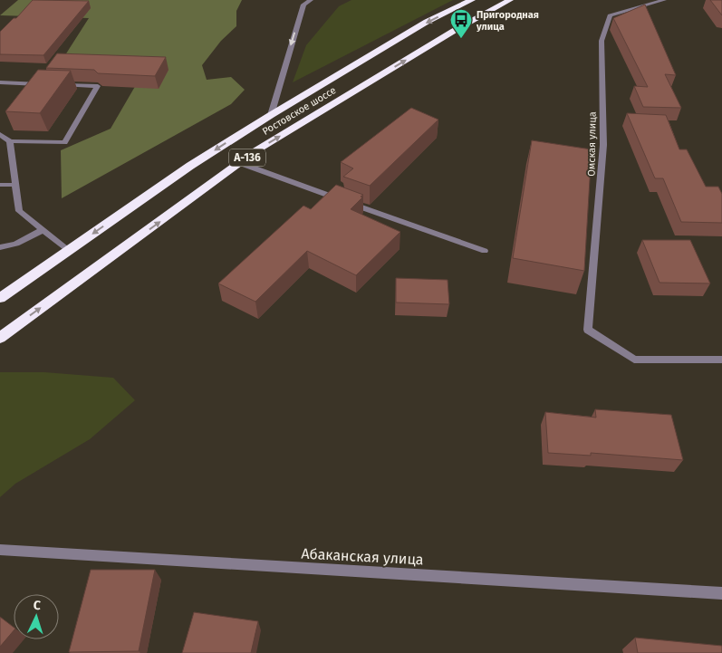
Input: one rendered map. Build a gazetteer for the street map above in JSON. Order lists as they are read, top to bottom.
{
  "streets": {
    "highway": ["Ростовское шоссе", "А-136"],
    "street": ["Омская улица", "Абаканская улица"]
  },
  "places": {
    "bus stop": ["Пригородная улица"]
  },
  "north": "top"
}
